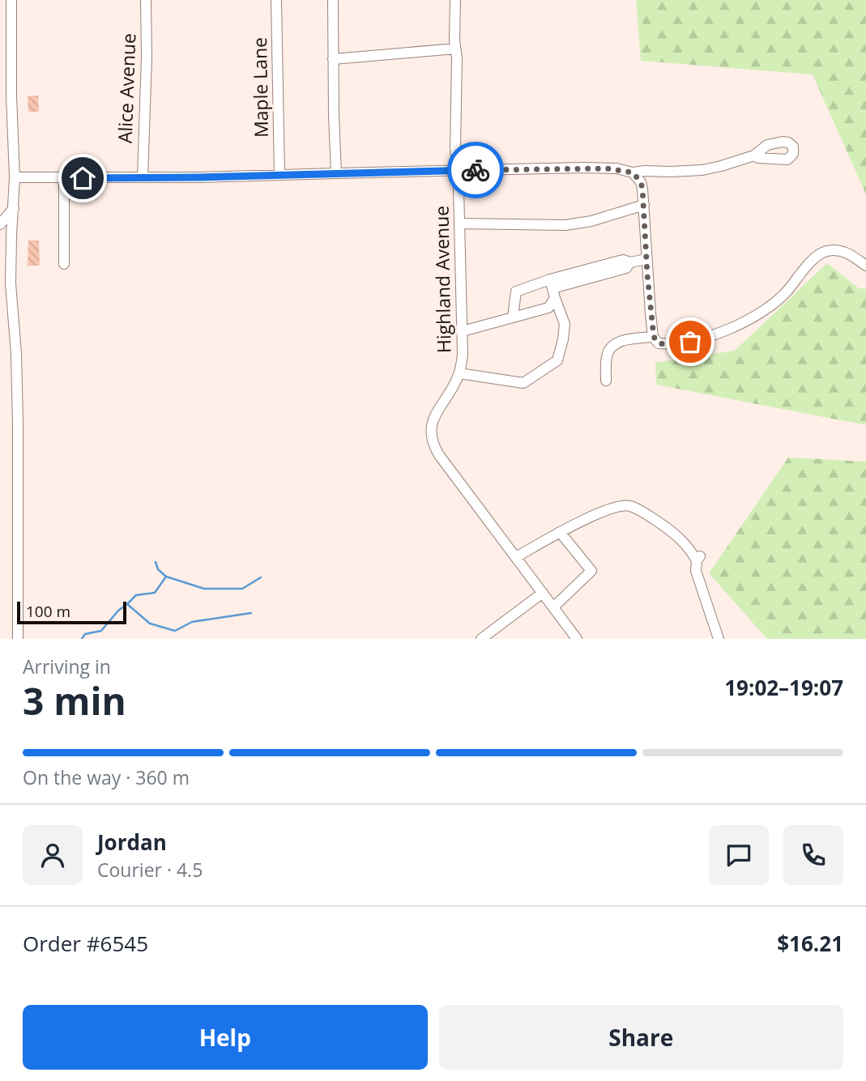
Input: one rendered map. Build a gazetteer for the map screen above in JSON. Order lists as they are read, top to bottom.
{
  "streets": {
    "street": ["Maple Lane", "Alice Avenue", "Highland Avenue"]
  },
  "scale_bar": "100 m",
  "page": {
    "scale": "100 m",
    "heading": ["3 min", "Arriving in", "19:02–19:07"],
    "panel": [
      "Jordan",
      "Courier · 4.5",
      "Order #6545",
      "$16.21"
    ],
    "bar": "On the way · 360 m",
    "buttons": ["Help", "Share"]
  }
}
